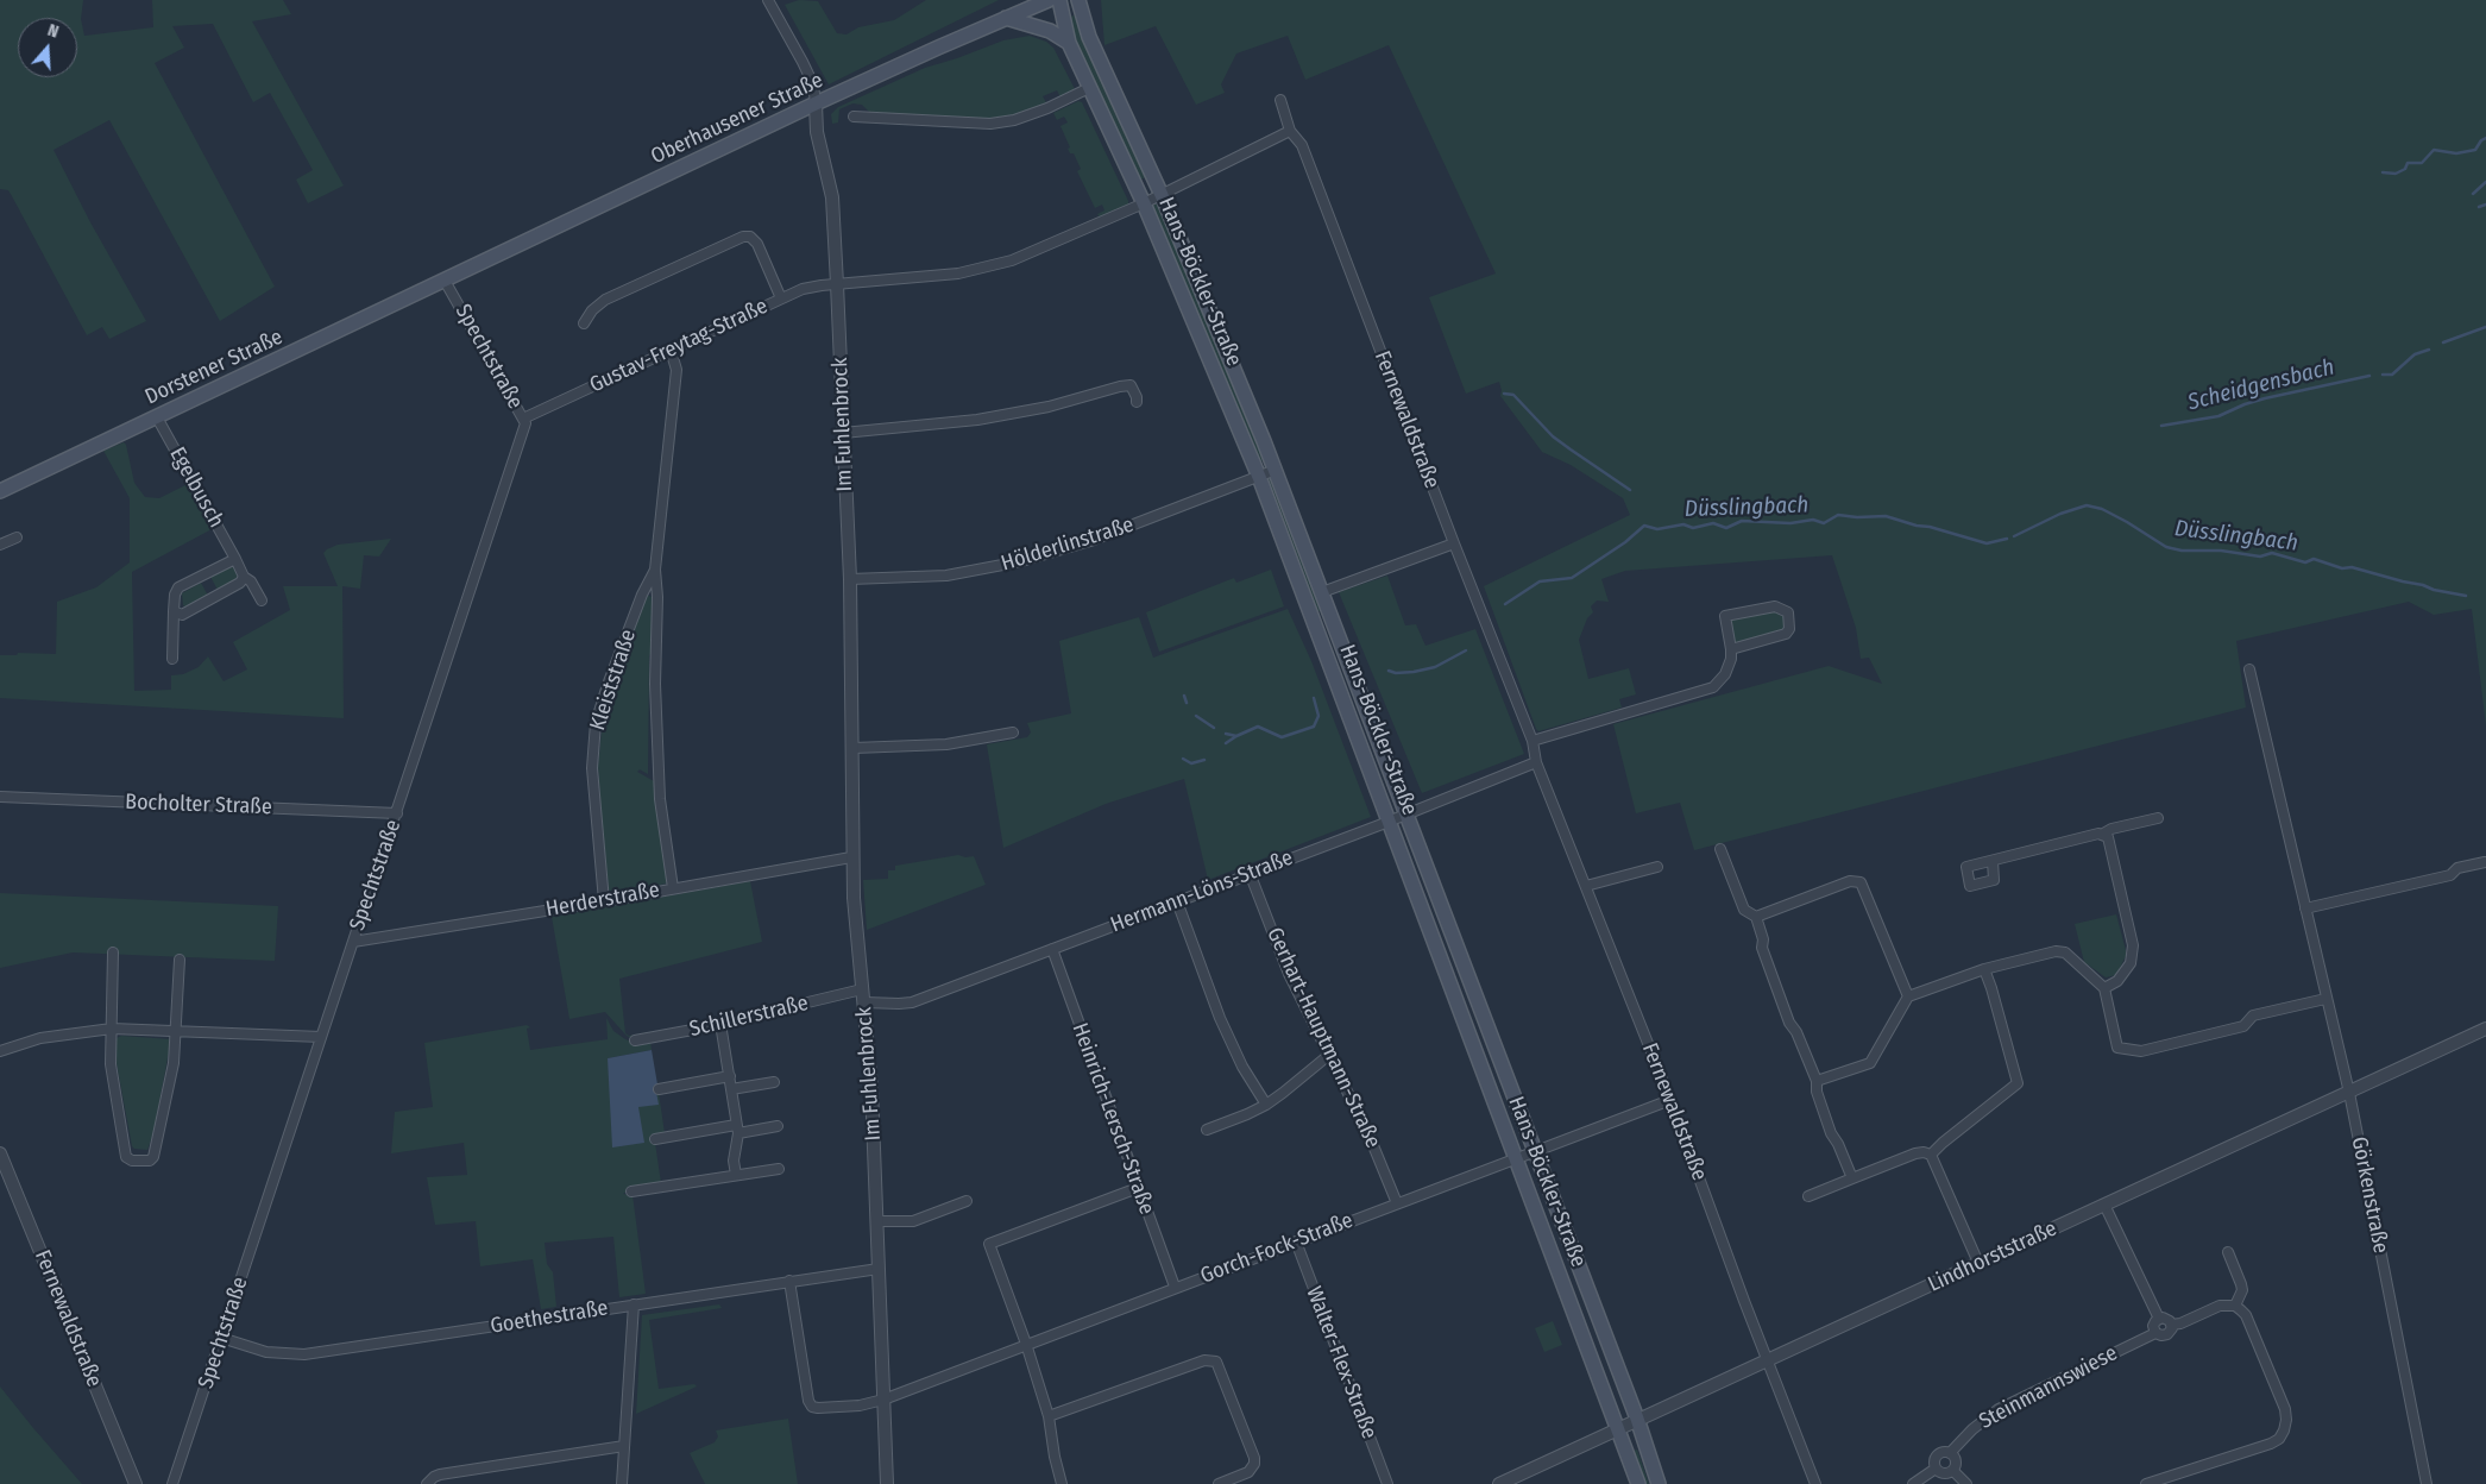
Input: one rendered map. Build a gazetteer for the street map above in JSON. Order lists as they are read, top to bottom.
{
  "streets": {
    "main road": ["Oberhausener Straße", "Hans-Böckler-Straße", "Dorstener Straße"],
    "street": [
      "Gustav-Freytag-Straße",
      "Spechtstraße",
      "Fernewaldstraße",
      "Im Fuhlenbrock",
      "Egelbusch",
      "Hölderlinstraße",
      "Kleiststraße",
      "Bocholter Straße",
      "Hermann-Löns-Straße",
      "Herderstraße",
      "Schillerstraße",
      "Gerhart-Hauptmann-Straße",
      "Heinrich-Lersch-Straße",
      "Görkenstraße",
      "Gorch-Fock-Straße",
      "Lindhorststraße",
      "Goethestraße",
      "Walter-Flex-Straße",
      "Steinmannswiese"
    ]
  },
  "crossings": [
    ["Oberhausener Straße", "Spechtstraße"],
    ["Oberhausener Straße", "Dorstener Straße"],
    ["Oberhausener Straße", "Im Fuhlenbrock"],
    ["Hans-Böckler-Straße", "Gustav-Freytag-Straße"],
    ["Hans-Böckler-Straße", "Hölderlinstraße"],
    ["Hans-Böckler-Straße", "Hermann-Löns-Straße"],
    ["Hans-Böckler-Straße", "Gorch-Fock-Straße"],
    ["Hans-Böckler-Straße", "Lindhorststraße"],
    ["Gustav-Freytag-Straße", "Spechtstraße"],
    ["Gustav-Freytag-Straße", "Fernewaldstraße"],
    ["Gustav-Freytag-Straße", "Im Fuhlenbrock"],
    ["Gustav-Freytag-Straße", "Kleiststraße"],
    ["Spechtstraße", "Dorstener Straße"],
    ["Spechtstraße", "Bocholter Straße"],
    ["Spechtstraße", "Herderstraße"],
    ["Spechtstraße", "Goethestraße"],
    ["Dorstener Straße", "Egelbusch"],
    ["Fernewaldstraße", "Hermann-Löns-Straße"],
    ["Fernewaldstraße", "Gorch-Fock-Straße"],
    ["Fernewaldstraße", "Lindhorststraße"],
    ["Im Fuhlenbrock", "Hölderlinstraße"],
    ["Im Fuhlenbrock", "Hermann-Löns-Straße"],
    ["Im Fuhlenbrock", "Herderstraße"],
    ["Im Fuhlenbrock", "Schillerstraße"],
    ["Im Fuhlenbrock", "Gorch-Fock-Straße"],
    ["Im Fuhlenbrock", "Goethestraße"],
    ["Kleiststraße", "Herderstraße"],
    ["Hermann-Löns-Straße", "Schillerstraße"],
    ["Hermann-Löns-Straße", "Gerhart-Hauptmann-Straße"],
    ["Hermann-Löns-Straße", "Heinrich-Lersch-Straße"],
    ["Gerhart-Hauptmann-Straße", "Gorch-Fock-Straße"],
    ["Heinrich-Lersch-Straße", "Gorch-Fock-Straße"],
    ["Görkenstraße", "Lindhorststraße"],
    ["Gorch-Fock-Straße", "Walter-Flex-Straße"]
  ],
  "water": ["Scheidgensbach", "Düsslingbach"],
  "north": "top"
}
